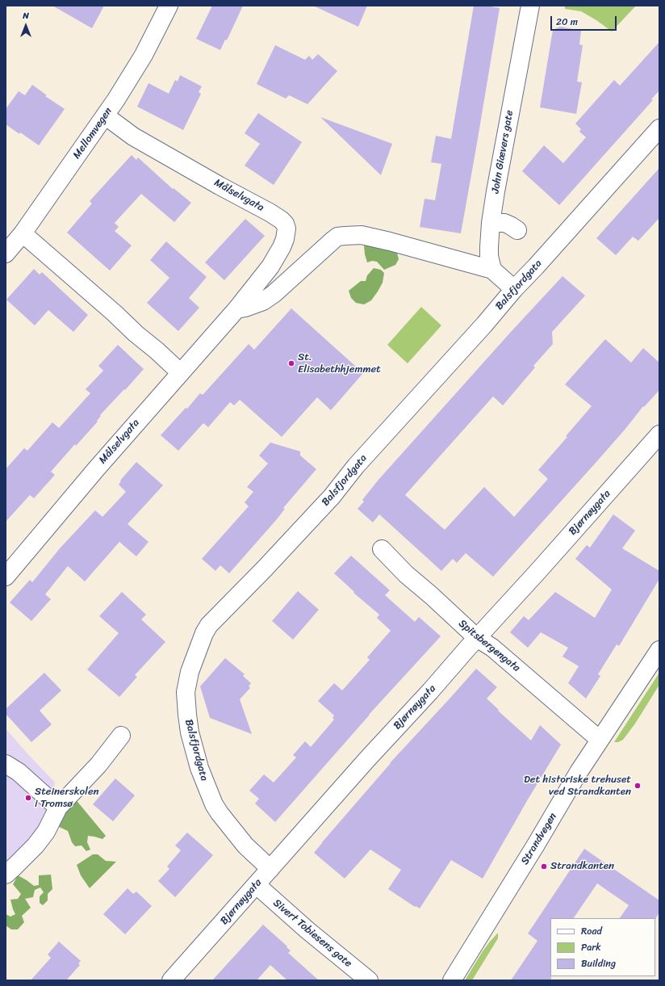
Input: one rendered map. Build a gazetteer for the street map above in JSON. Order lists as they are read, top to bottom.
{
  "streets": {
    "street": [
      "Mellomvegen",
      "John Giævers gate",
      "Målselvgata",
      "Balsfjordgata",
      "Bjørnøygata",
      "Spitsbergengata",
      "Strandvegen",
      "Sivert Tobiesens gate"
    ]
  },
  "crossings": [
    ["Mellomvegen", "Målselvgata"],
    ["Balsfjordgata", "Bjørnøygata"],
    ["Bjørnøygata", "Spitsbergengata"],
    ["Bjørnøygata", "Sivert Tobiesens gate"],
    ["Spitsbergengata", "Strandvegen"]
  ],
  "places": [
    "St. Elisabethhjemmet",
    "Det historiske trehuset ved Strandkanten",
    "Steinerskolen i Tromsø",
    "Strandkanten"
  ],
  "legend": ["Road", "Park", "Building"],
  "scale_bar": "20 m",
  "north": "top"
}
